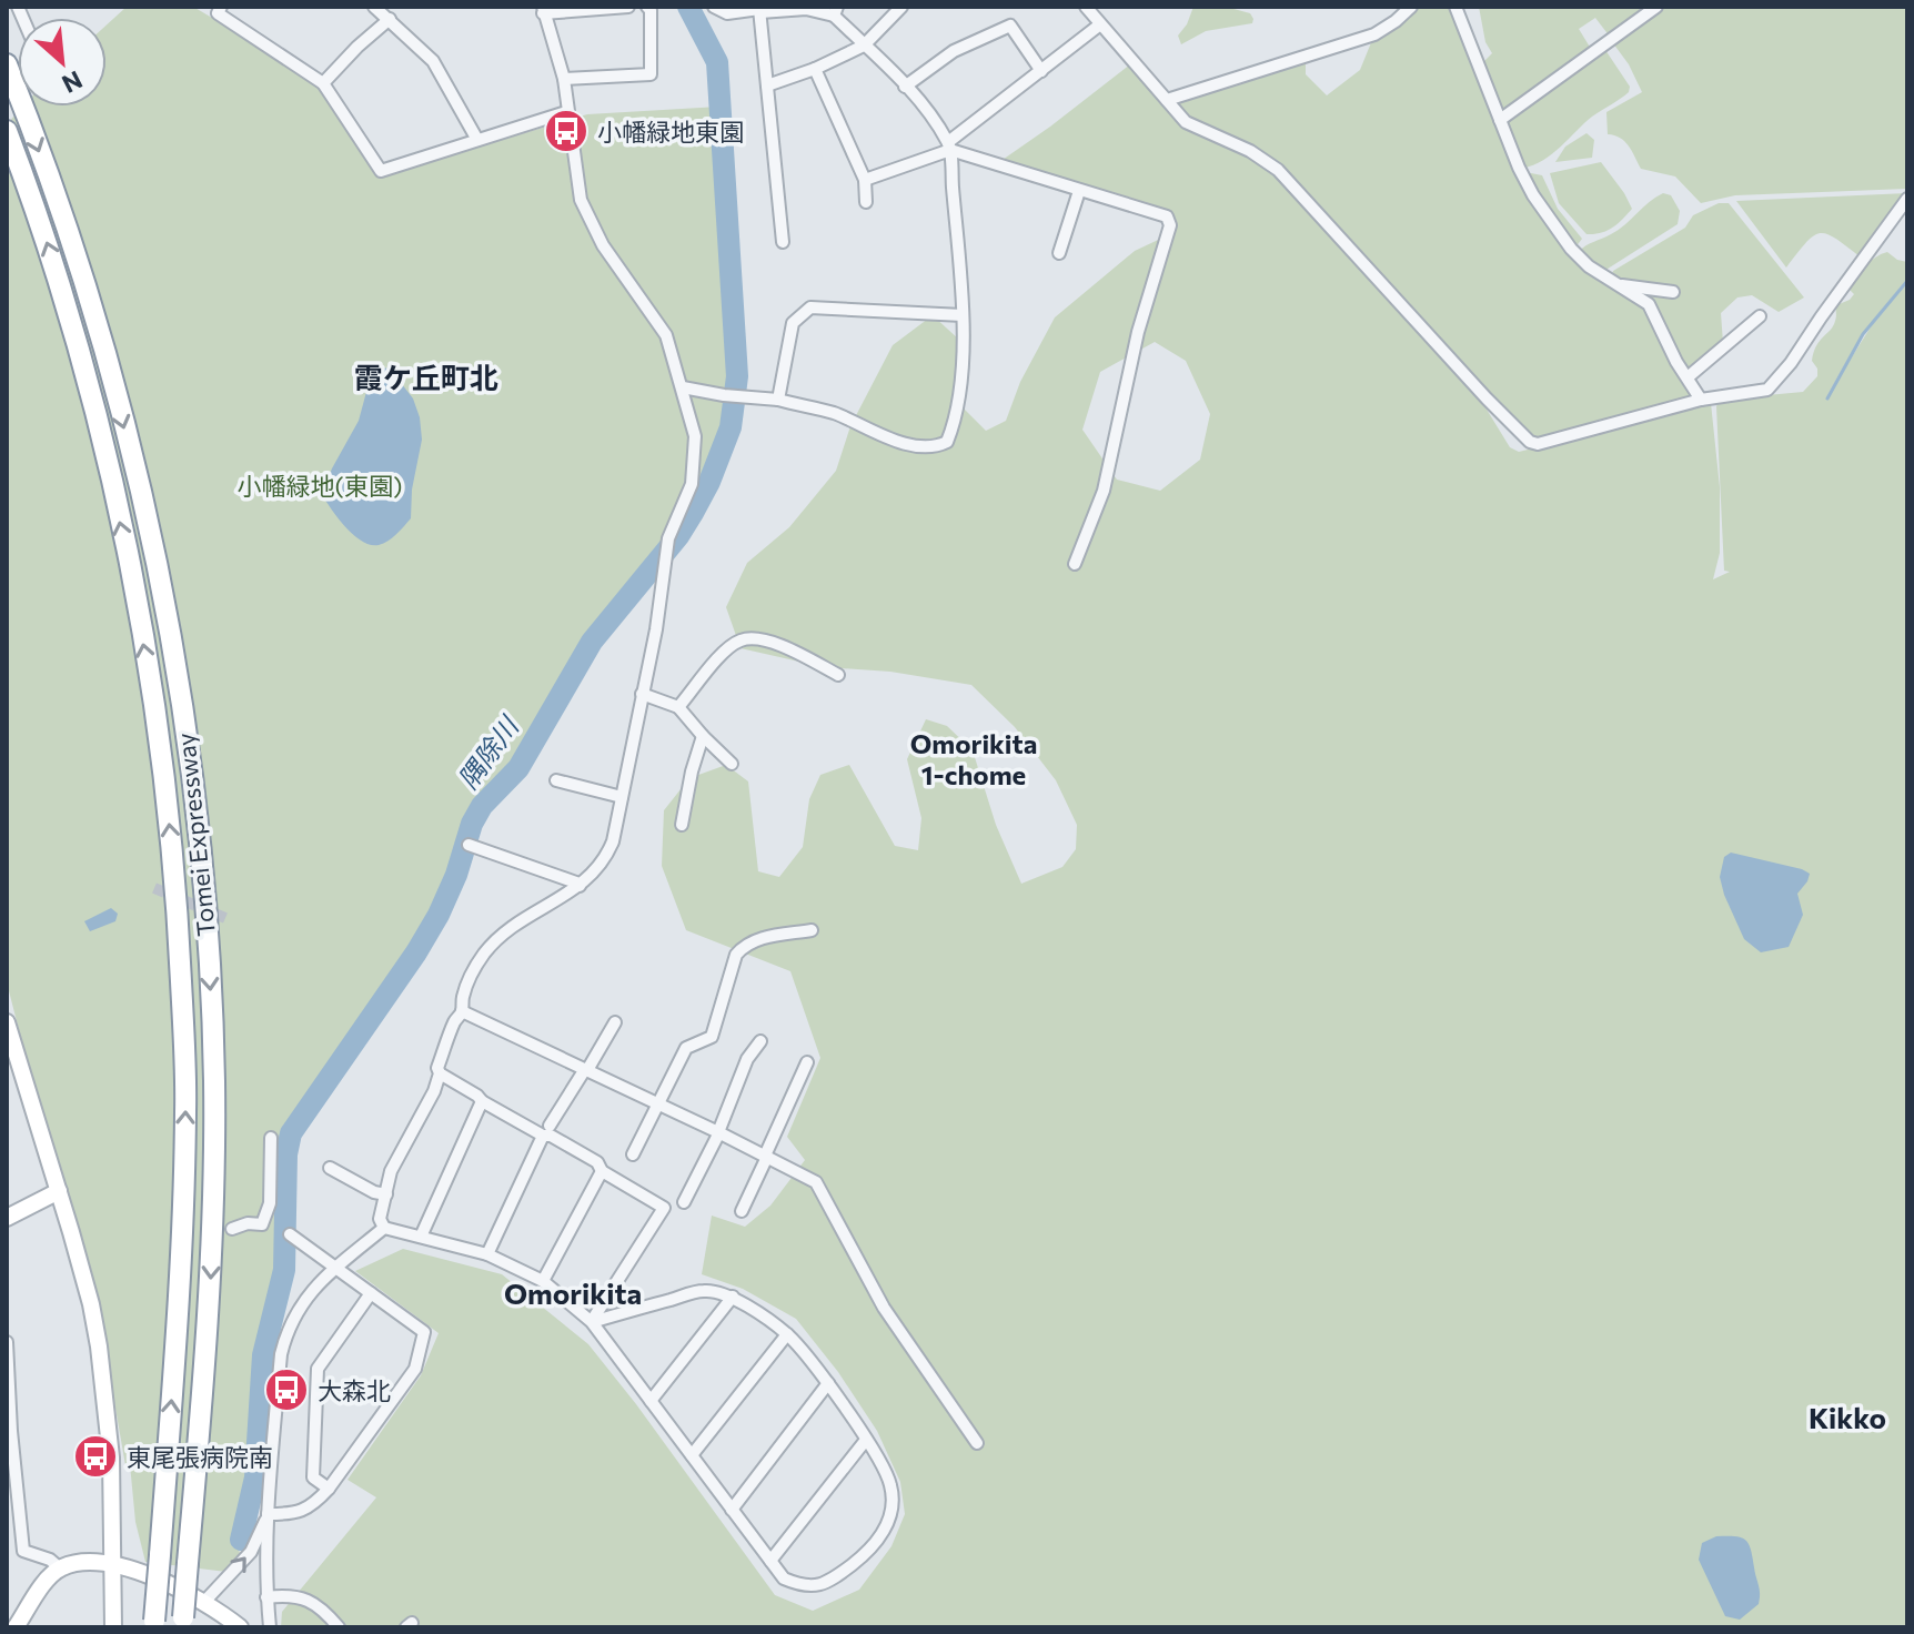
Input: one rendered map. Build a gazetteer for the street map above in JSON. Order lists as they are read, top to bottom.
{
  "streets": {
    "highway": ["Tomei Expressway"]
  },
  "districts": [
    "霞ケ丘町北",
    "Omorikita 1-chome",
    "Omorikita",
    "Kikko"
  ],
  "water": ["隅除川"],
  "parks": ["小幡緑地(東園)"],
  "places": {
    "bus stop": ["小幡緑地東園", "大森北", "東尾張病院南"]
  },
  "north": "bottom right"
}
